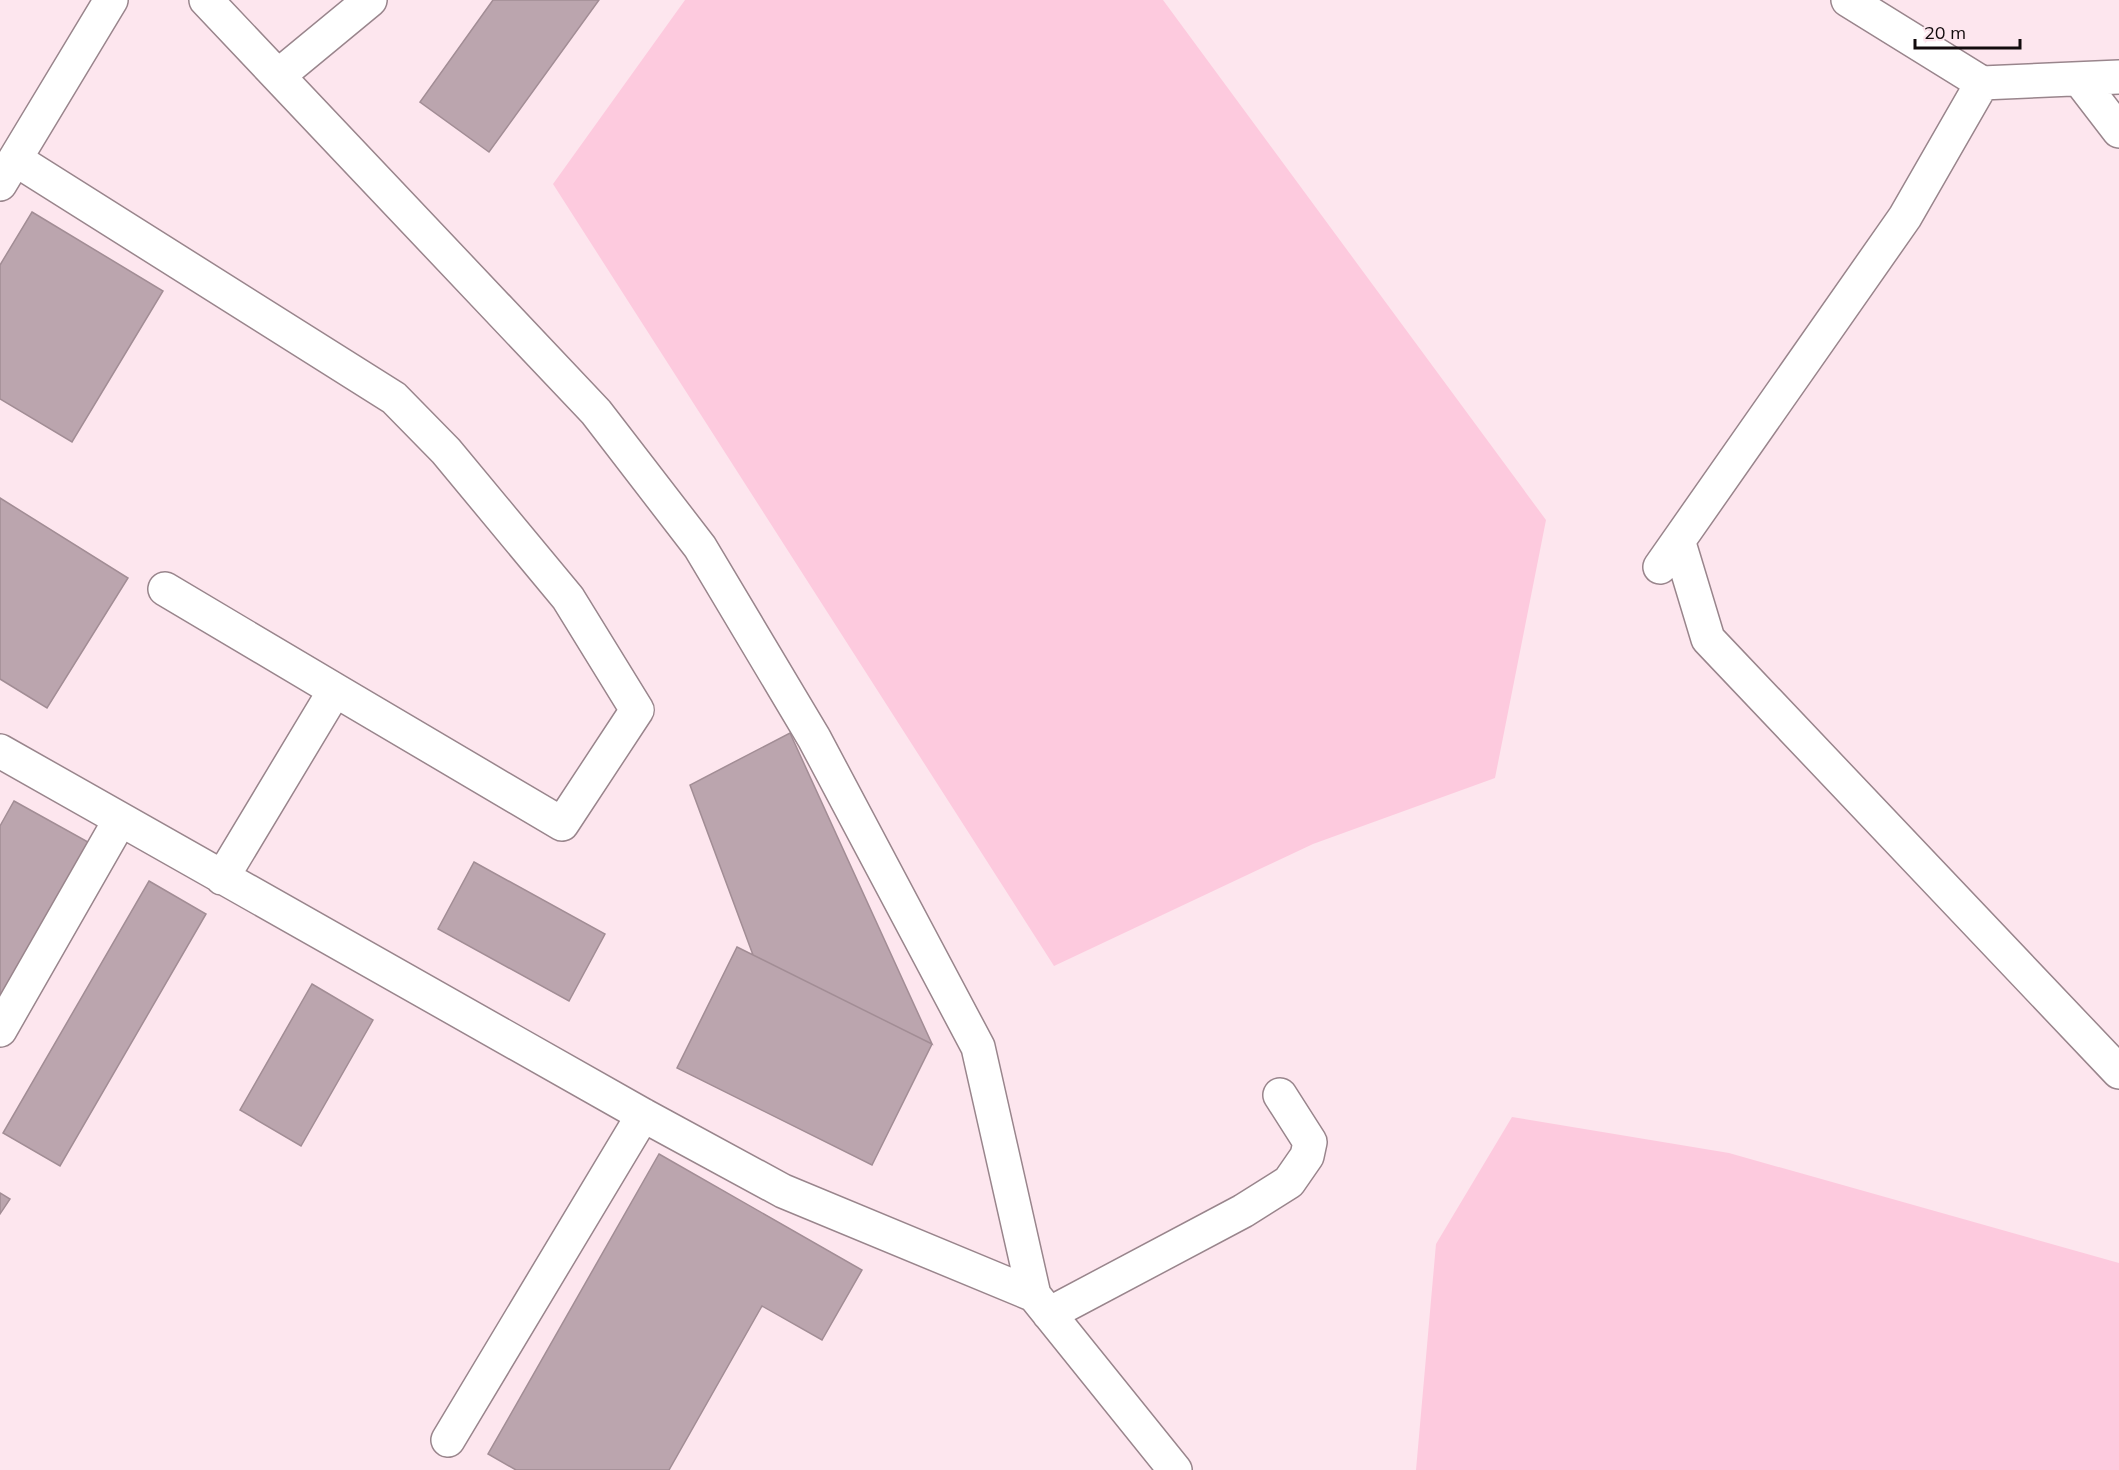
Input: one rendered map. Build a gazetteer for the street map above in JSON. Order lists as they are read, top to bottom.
{
  "scale_bar": "20 m"
}
